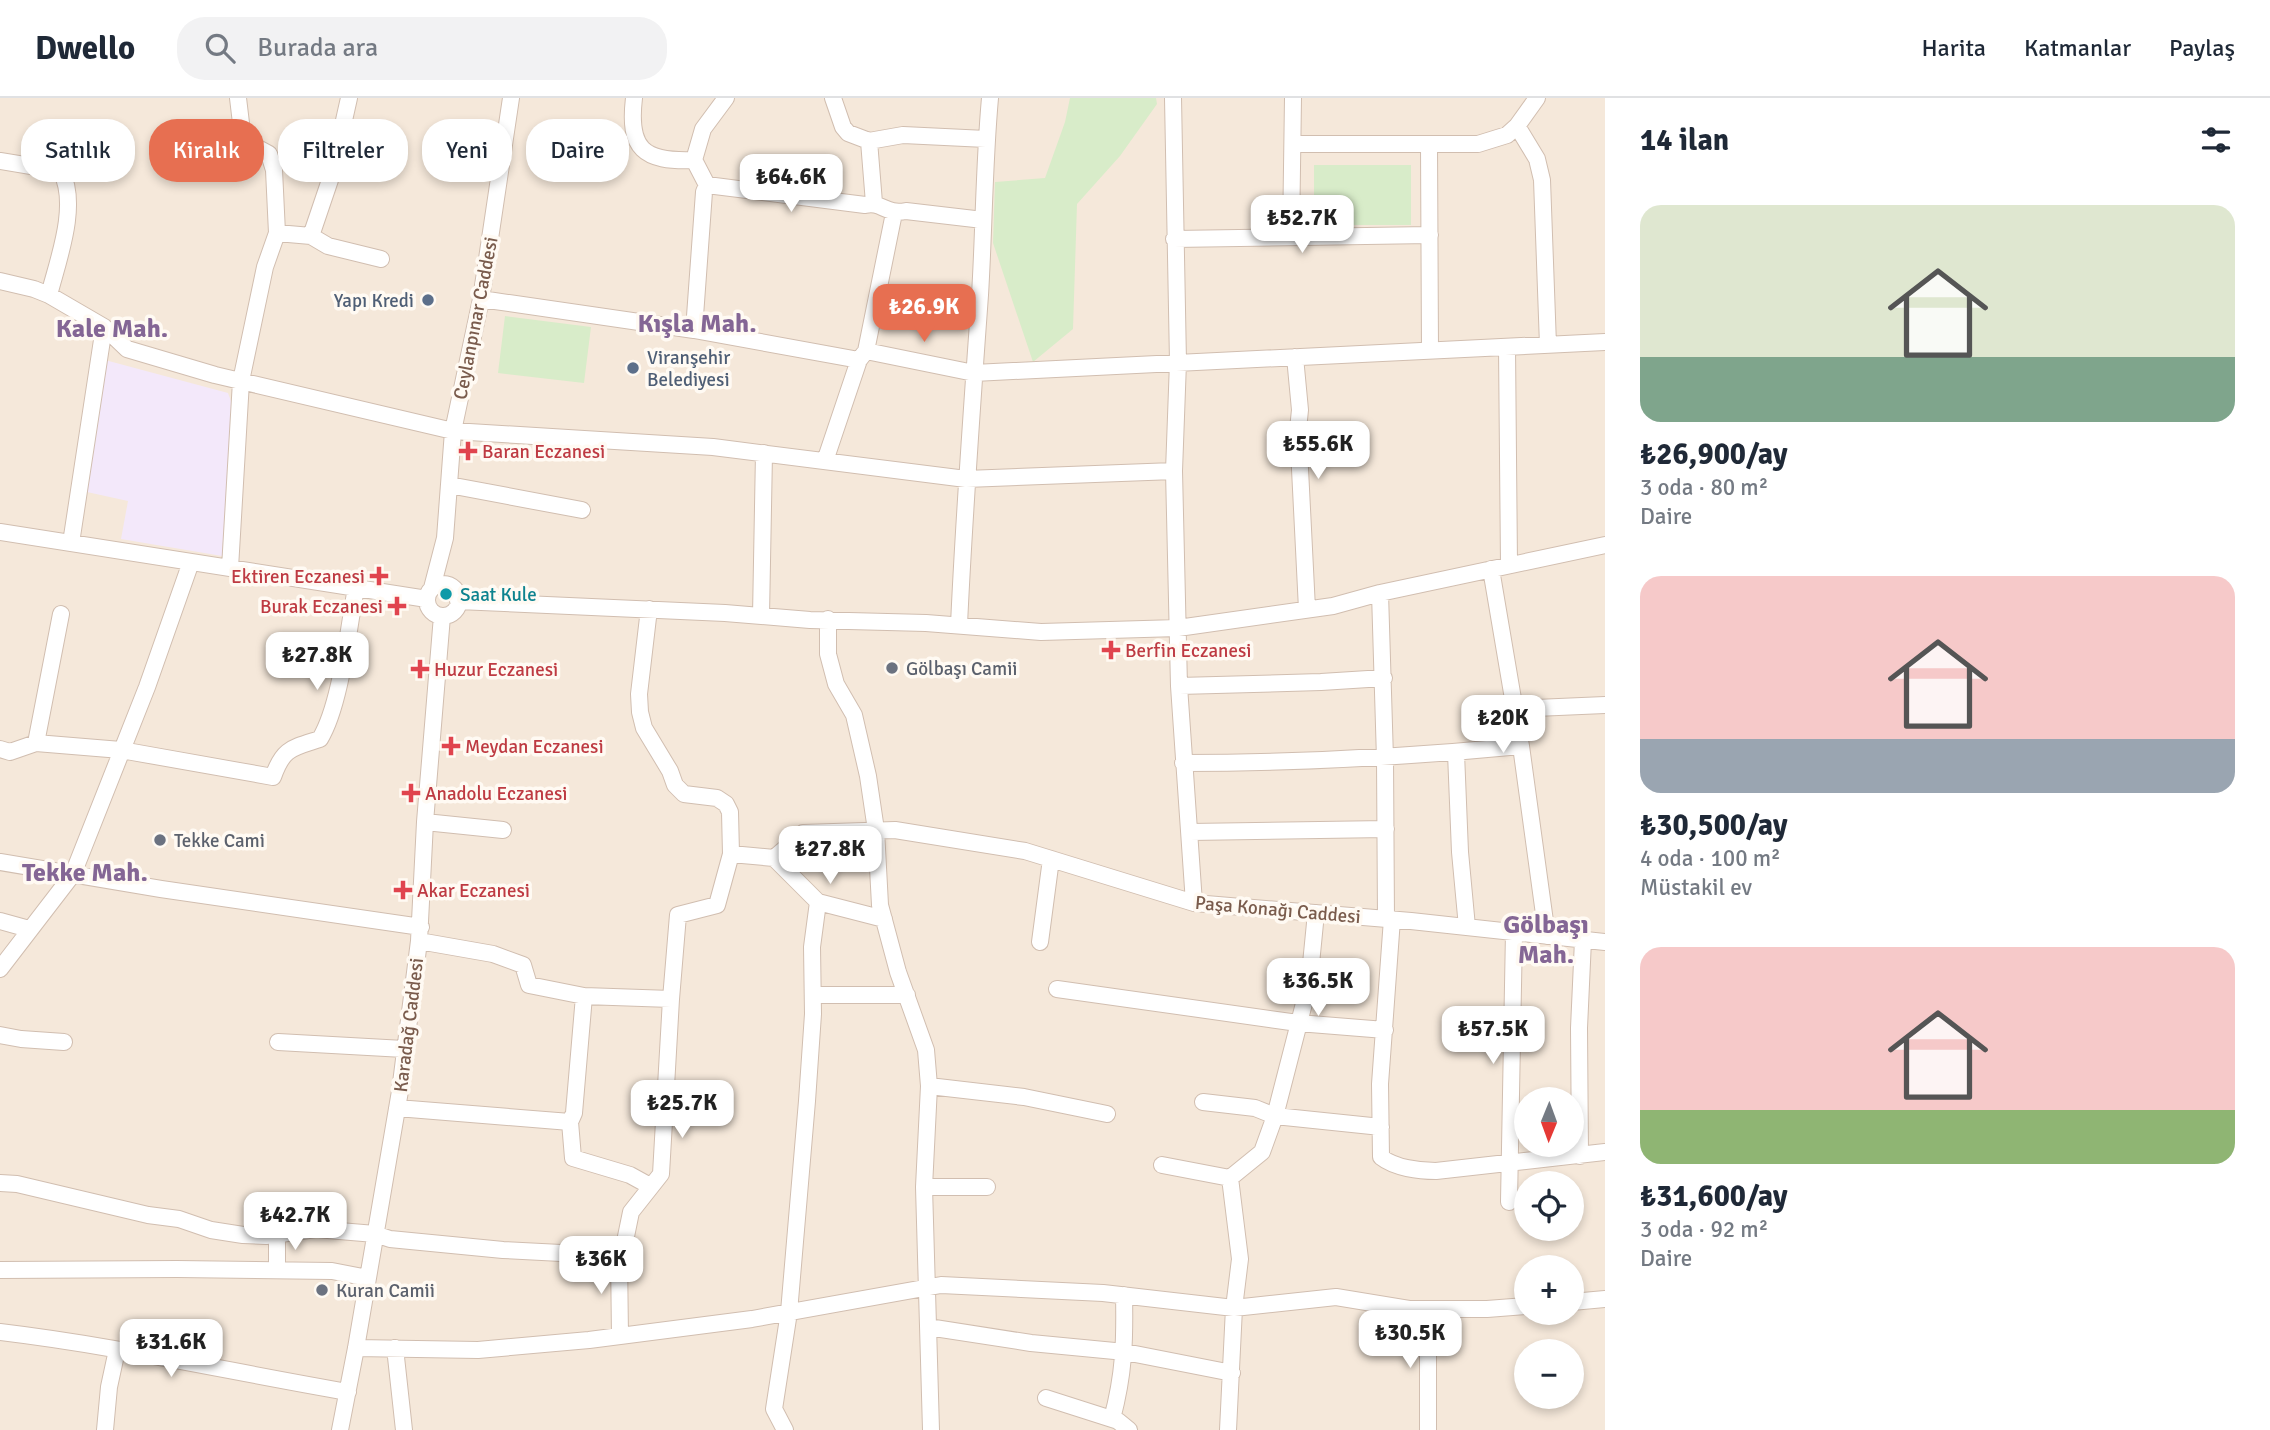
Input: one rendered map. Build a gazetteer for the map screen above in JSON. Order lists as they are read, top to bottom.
{
  "streets": {
    "street": ["Ceylanpınar Caddesi", "Paşa Konağı Caddesi", "Karadağ Caddesi"]
  },
  "districts": [
    "Kışla Mah.",
    "Kale Mah.",
    "Tekke Mah.",
    "Gölbaşı Mah."
  ],
  "places": {
    "other": [
      "Yapı Kredi",
      "Viranşehir Belediyesi",
      "Saat Kule",
      "Gölbaşı Camii",
      "Tekke Cami",
      "Kuran Camii"
    ],
    "health": [
      "Baran Eczanesi",
      "Ektiren Eczanesi",
      "Burak Eczanesi",
      "Berfin Eczanesi",
      "Huzur Eczanesi",
      "Meydan Eczanesi",
      "Anadolu Eczanesi",
      "Akar Eczanesi"
    ]
  },
  "north": "bottom",
  "page": {
    "header": "Dwello",
    "search": "Burada ara",
    "nav": ["Harita", "Katmanlar", "Paylaş"],
    "heading": "14 ilan",
    "chip": [
      "Satılık",
      "Kiralık",
      "Filtreler",
      "Yeni",
      "Daire"
    ],
    "price": [
      "₺64.6K",
      "₺52.7K",
      "₺26.9K",
      "₺55.6K",
      "₺27.8K",
      "₺20K",
      "₺27.8K",
      "₺36.5K",
      "₺57.5K",
      "₺25.7K",
      "₺42.7K",
      "₺36K",
      "₺30.5K",
      "₺31.6K"
    ],
    "list": [
      {
        "name": "₺26,900/ay",
        "note": "3 oda · 80 m² · Daire"
      },
      {
        "name": "₺30,500/ay",
        "note": "4 oda · 100 m² · Müstakil ev"
      },
      {
        "name": "₺31,600/ay",
        "note": "3 oda · 92 m² · Daire"
      }
    ],
    "map_buttons": ["+", "−"]
  }
}
